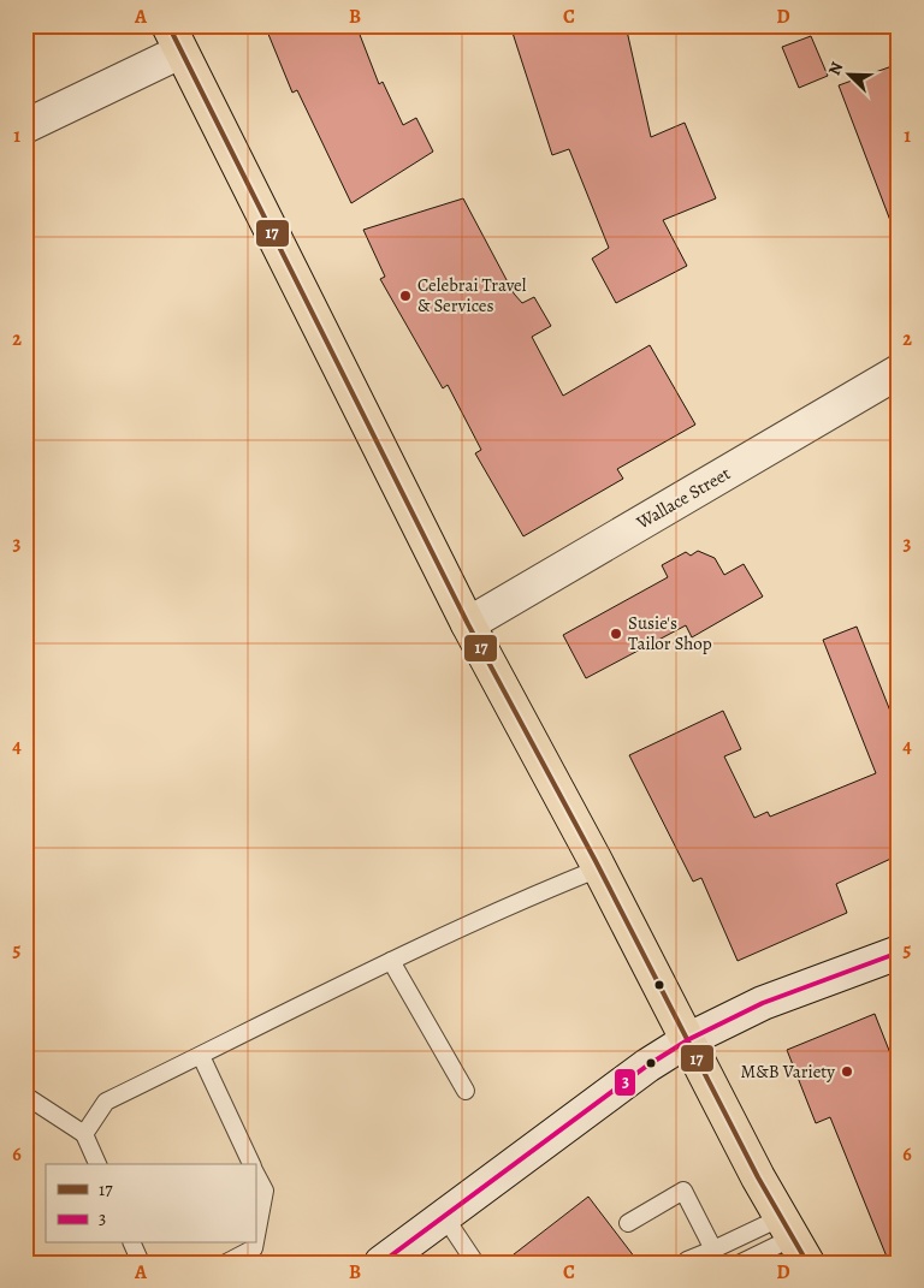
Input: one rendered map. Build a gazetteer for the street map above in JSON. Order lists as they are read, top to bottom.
{
  "streets": {
    "street": ["Wallace Street"]
  },
  "places": ["Celebrai Travel & Services", "Susie's Tailor Shop", "M&B Variety"],
  "lines": ["transit line 17", "transit line 3"],
  "legend": ["17", "3"],
  "north": "top left",
  "grid": {
    "columns": [
      "A",
      "B",
      "C",
      "D"
    ],
    "rows": [
      "1",
      "2",
      "3",
      "4",
      "5",
      "6"
    ]
  }
}
